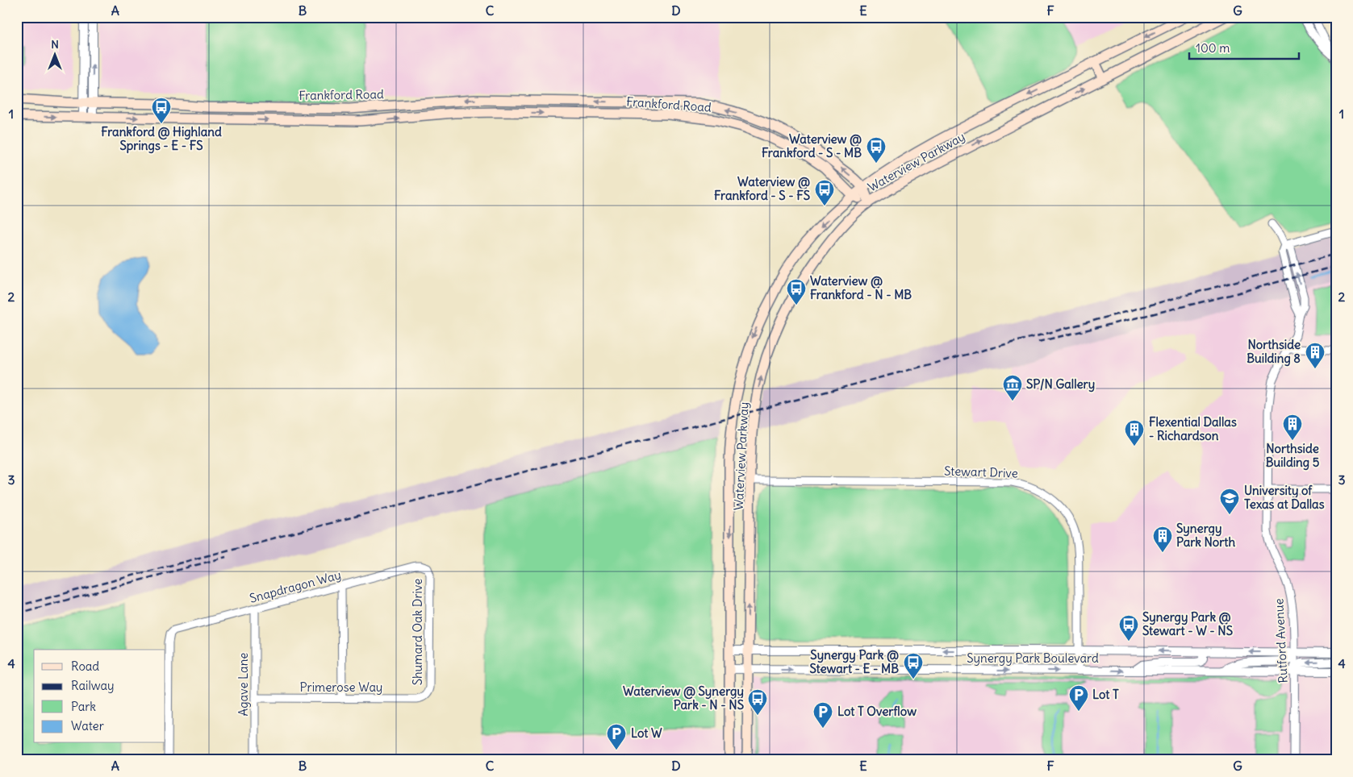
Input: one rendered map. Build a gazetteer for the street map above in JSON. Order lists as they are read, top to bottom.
{
  "streets": {
    "main road": ["Frankford Road", "Waterview Parkway"],
    "street": [
      "Stewart Drive",
      "Snapdragon Way",
      "Shumard Oak Drive",
      "Rutford Avenue",
      "Synergy Park Boulevard",
      "Agave Lane",
      "Primerose Way"
    ]
  },
  "crossings": [
    ["Frankford Road", "Waterview Parkway"],
    ["Waterview Parkway", "Stewart Drive"],
    ["Waterview Parkway", "Synergy Park Boulevard"],
    ["Stewart Drive", "Synergy Park Boulevard"],
    ["Snapdragon Way", "Shumard Oak Drive"],
    ["Snapdragon Way", "Agave Lane"],
    ["Shumard Oak Drive", "Primerose Way"],
    ["Rutford Avenue", "Synergy Park Boulevard"],
    ["Agave Lane", "Primerose Way"]
  ],
  "places": {
    "bus stop": [
      "Frankford @ Highland Springs - E - FS",
      "Waterview @ Frankford - S - MB",
      "Waterview @ Frankford - S - FS",
      "Waterview @ Frankford - N - MB",
      "Synergy Park @ Stewart - W - NS",
      "Synergy Park @ Stewart - E - MB",
      "Waterview @ Synergy Park - N - NS"
    ],
    "building": [
      "Northside Building 8",
      "Northside Building 5",
      "Flexential Dallas - Richardson",
      "Synergy Park North"
    ],
    "museum": ["SP/N Gallery"],
    "school or university": ["University of Texas at Dallas"],
    "parking": ["Lot T", "Lot T Overflow", "Lot W"]
  },
  "legend": [
    "Road",
    "Railway",
    "Park",
    "Water"
  ],
  "scale_bar": "100 m",
  "north": "top",
  "grid": {
    "columns": [
      "A",
      "B",
      "C",
      "D",
      "E",
      "F",
      "G"
    ],
    "rows": [
      "1",
      "2",
      "3",
      "4"
    ]
  }
}
